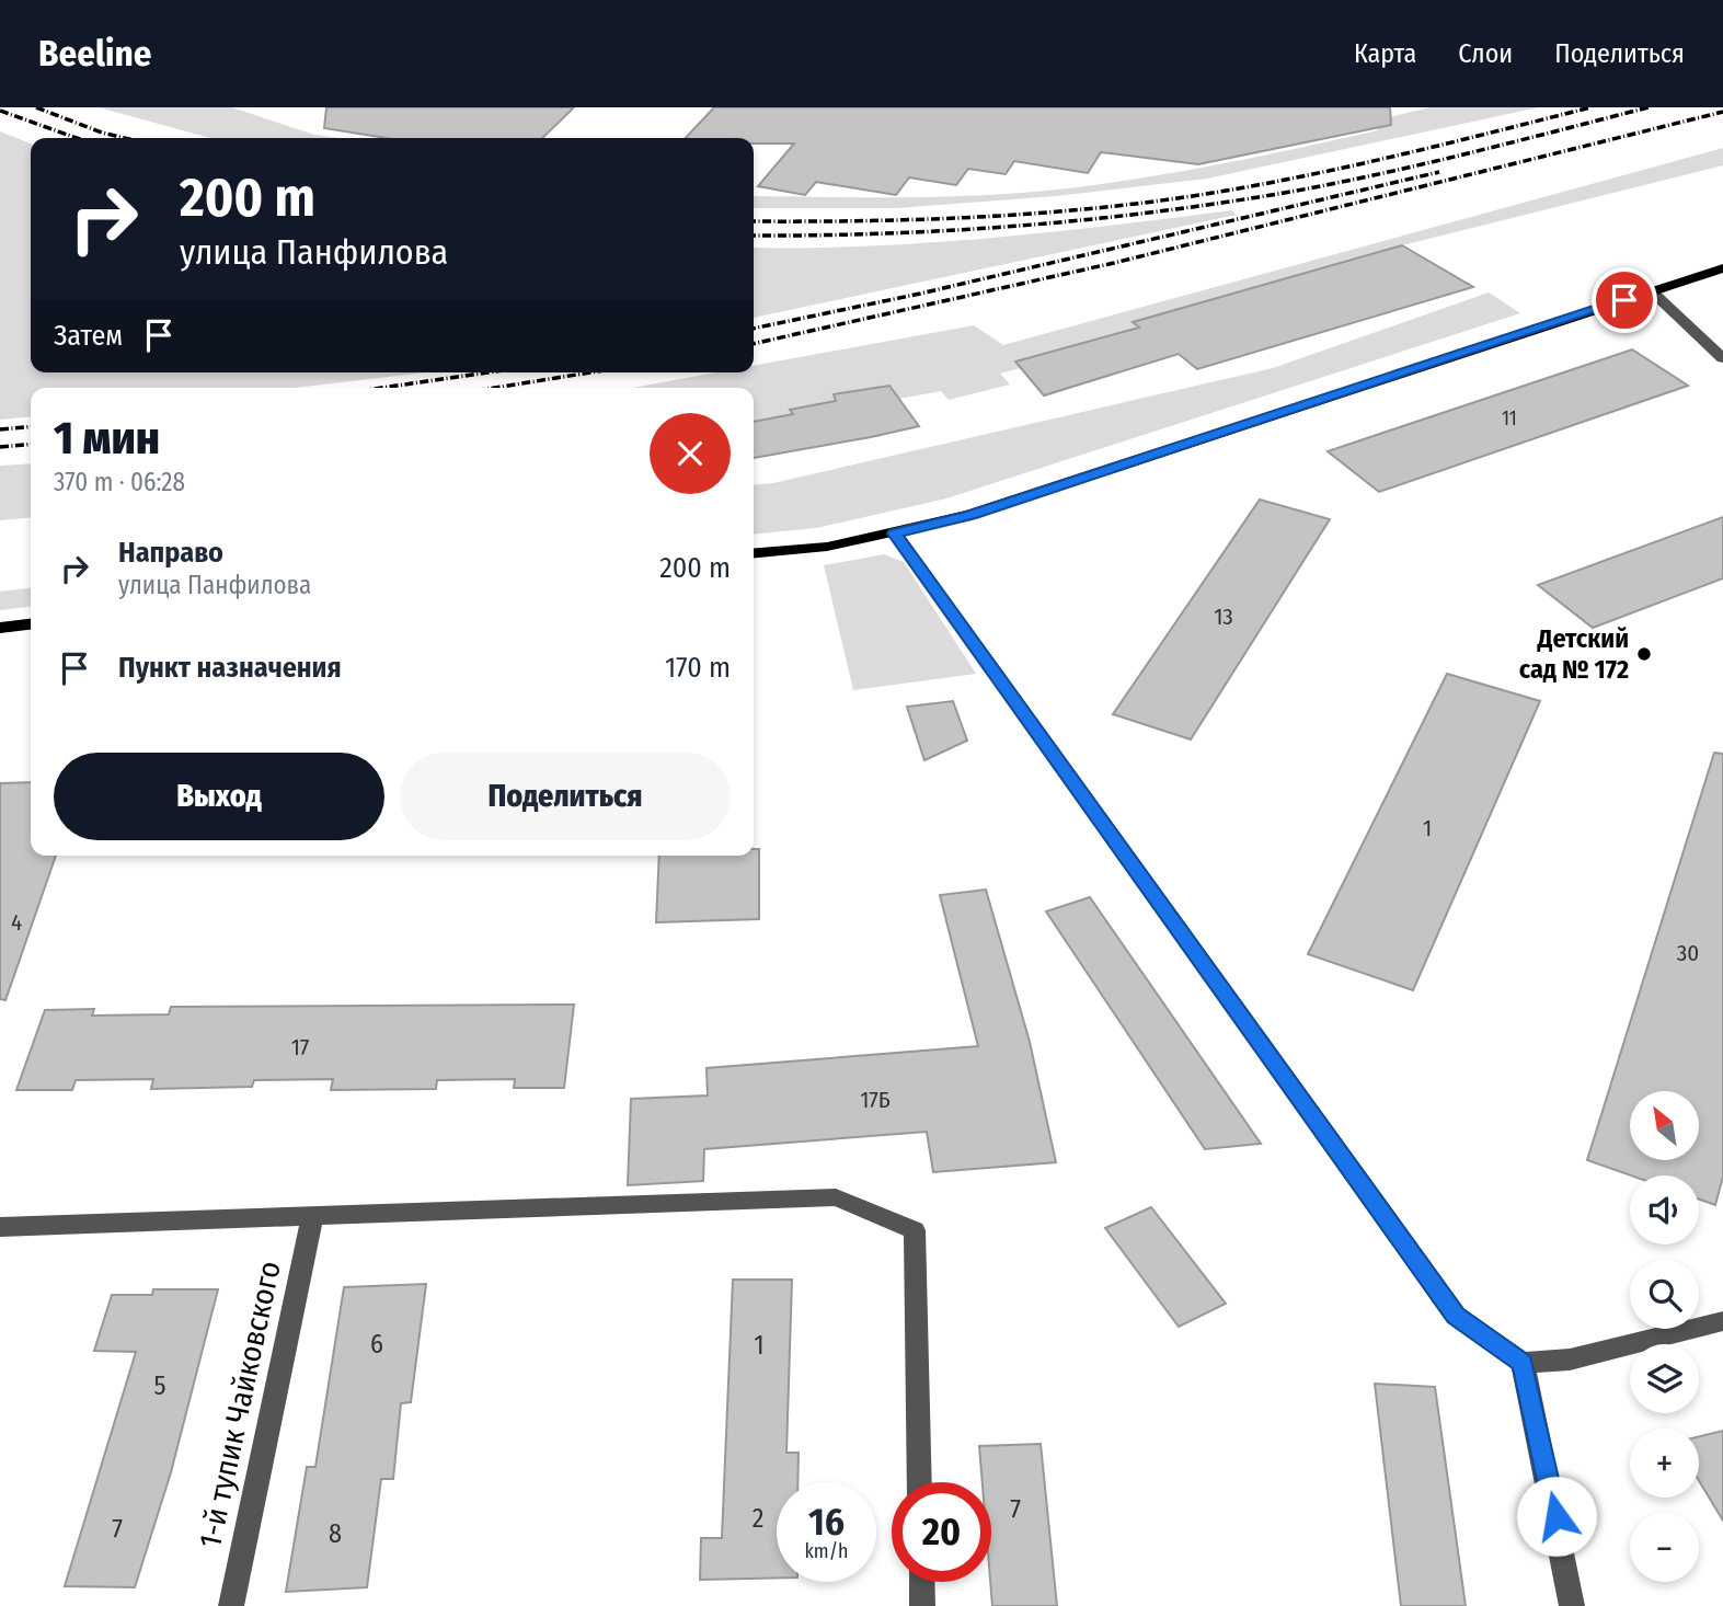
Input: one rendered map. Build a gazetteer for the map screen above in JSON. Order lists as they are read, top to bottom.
{
  "streets": {
    "street": ["1-й тупик Чайковского"]
  },
  "places": ["Детский сад № 172"],
  "house_numbers": [
    "11",
    "13",
    "1",
    "4",
    "30",
    "17",
    "17Б",
    "6",
    "1",
    "5",
    "7",
    "2",
    "7",
    "8"
  ],
  "north": "top left",
  "page": {
    "header": "Beeline",
    "nav": ["Карта", "Слои", "Поделиться"],
    "turn": ["200 m", "улица Панфилова"],
    "then": "Затем",
    "heading": ["1 мин", "370 m · 06:28"],
    "list": [
      {
        "name": "Направо",
        "note": "улица Панфилова",
        "value": "200 m"
      },
      {
        "name": "Пункт назначения",
        "value": "170 m"
      }
    ],
    "buttons": ["Выход", "Поделиться"],
    "map_buttons": ["+", "−"],
    "speed": "16 km/h",
    "limit": "20"
  }
}
